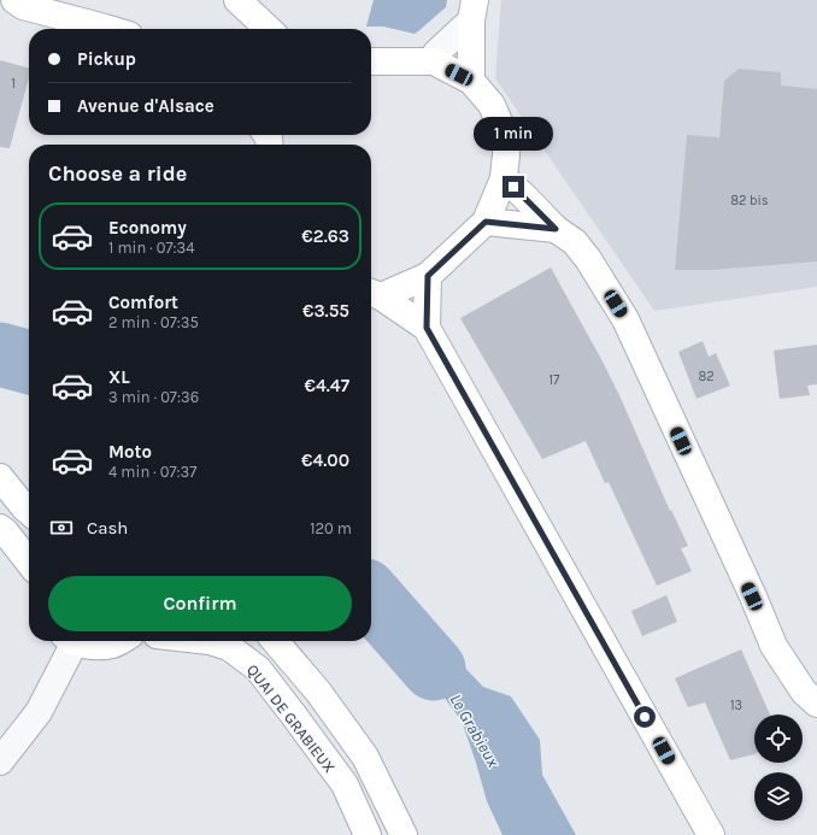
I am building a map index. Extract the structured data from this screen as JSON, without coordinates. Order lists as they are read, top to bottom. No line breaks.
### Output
{"streets":{"main road":["QUAI DE GRABIEUX"]},"water":["Le Grabieux"],"house_numbers":["1","82 bis","82","17","13"],"page":{"banner":["Pickup","Avenue d'Alsace"],"bubble":"1 min","heading":"Choose a ride","list":[{"name":"Economy","note":"1 min · 07:34","value":"€2.63"},{"name":"Comfort","note":"2 min · 07:35","value":"€3.55"},{"name":"XL","note":"3 min · 07:36","value":"€4.47"},{"name":"Moto","note":"4 min · 07:37","value":"€4.00"}],"pay":["Cash","120 m"],"buttons":"Confirm"}}
